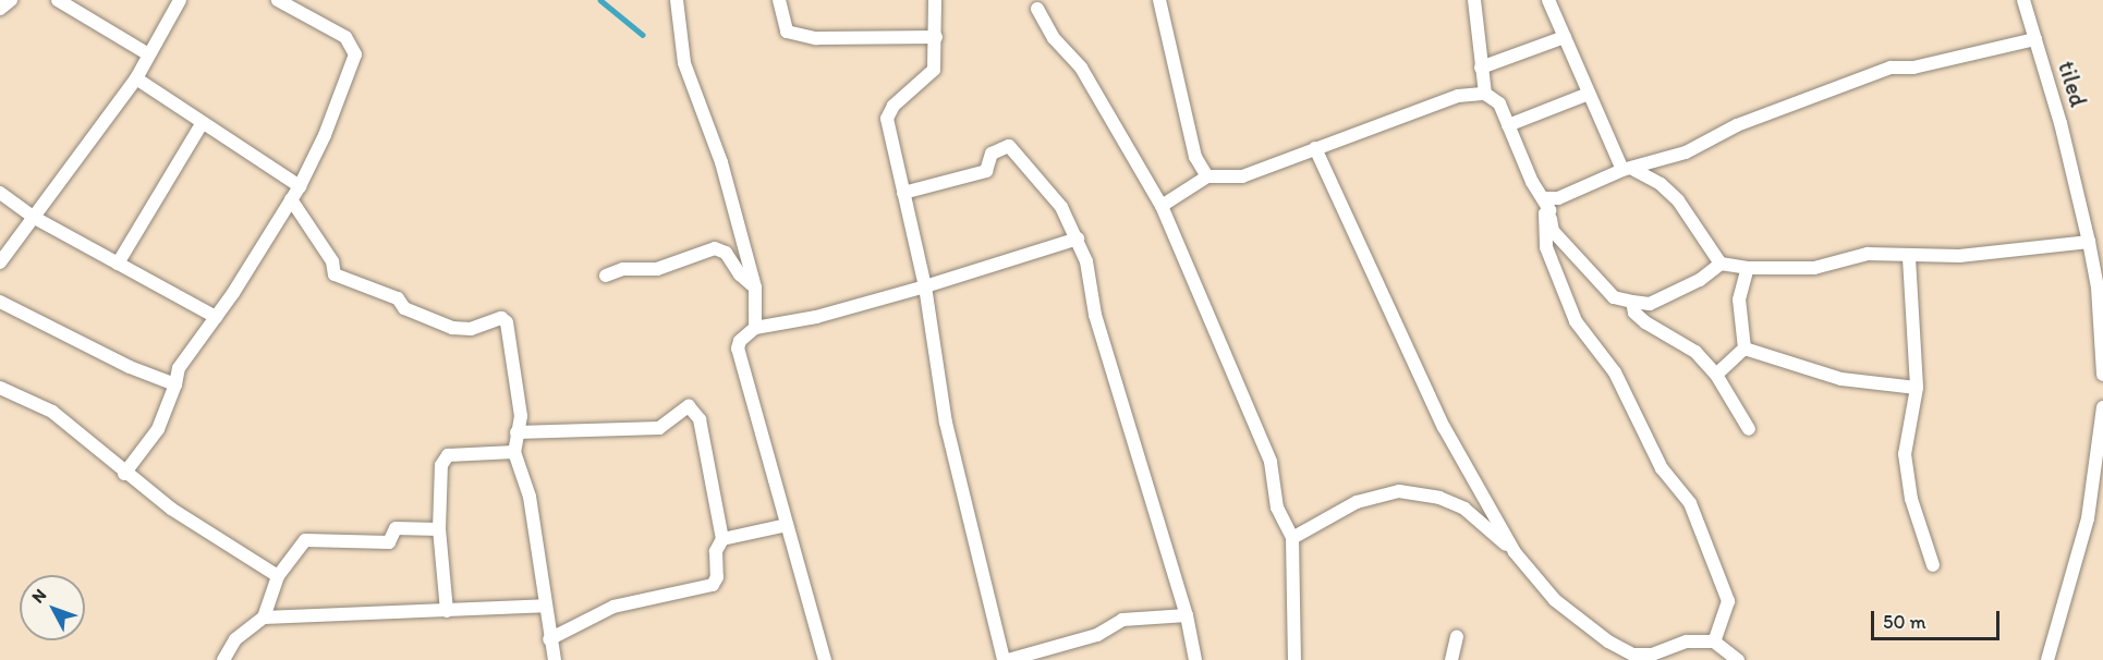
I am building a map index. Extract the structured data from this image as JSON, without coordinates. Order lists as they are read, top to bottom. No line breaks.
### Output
{"streets":{"street":["tiled"]},"scale_bar":"50 m","north":"top left"}
